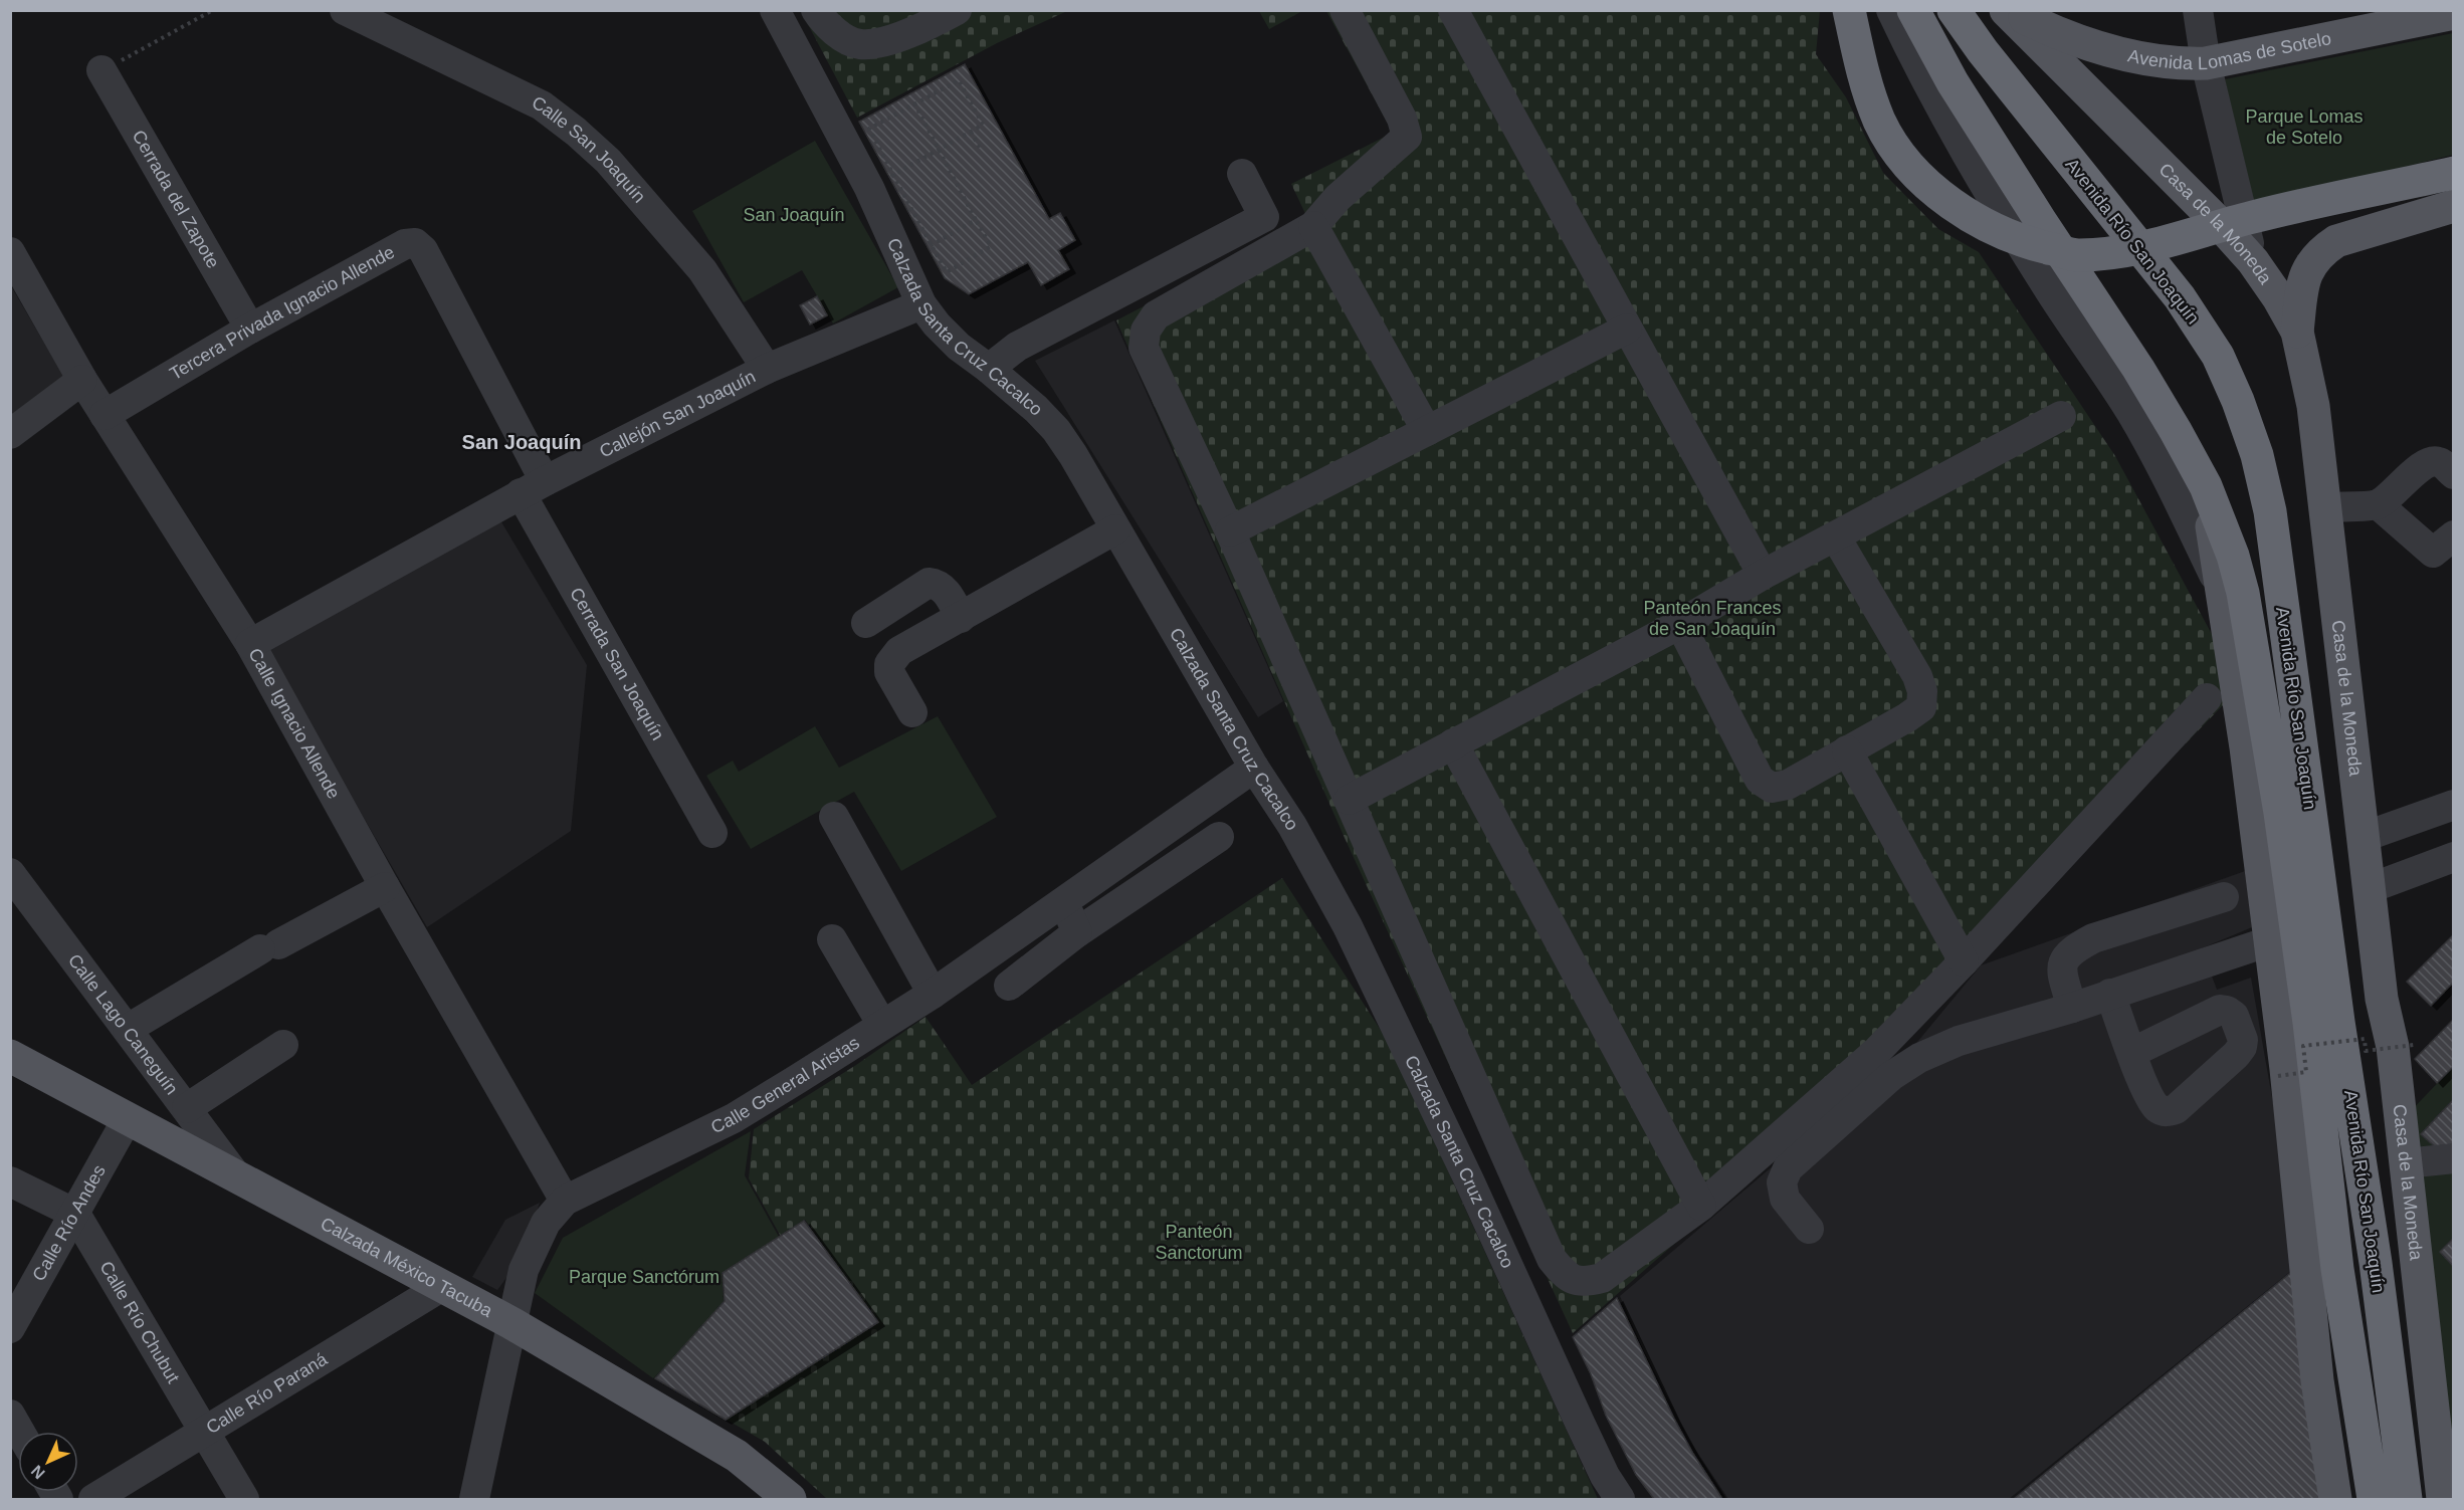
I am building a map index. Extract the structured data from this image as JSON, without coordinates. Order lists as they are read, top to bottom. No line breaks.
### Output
{"streets":{"highway":["Avenida Río San Joaquín"],"main road":["Avenida Lomas de Sotelo","Casa de la Moneda","Calzada México Tacuba"],"street":["Calle San Joaquín","Cerrada del Zapote","Tercera Privada Ignacio Allende","Calzada Santa Cruz Cacalco","Callejón San Joaquín","Cerrada San Joaquín","Calle Ignacio Allende","Calle Lago Caneguín","Calle General Aristas","Calle Río Andes","Calle Río Chubut","Calle Río Paraná"]},"crossings":[["Avenida Lomas de Sotelo","Casa de la Moneda"],["Calle San Joaquín","Callejón San Joaquín"],["Cerrada del Zapote","Tercera Privada Ignacio Allende"],["Tercera Privada Ignacio Allende","Callejón San Joaquín"],["Tercera Privada Ignacio Allende","Cerrada San Joaquín"],["Tercera Privada Ignacio Allende","Calle Ignacio Allende"],["Calzada Santa Cruz Cacalco","Callejón San Joaquín"],["Calzada Santa Cruz Cacalco","Calle General Aristas"],["Callejón San Joaquín","Cerrada San Joaquín"],["Callejón San Joaquín","Calle Ignacio Allende"],["Calle Ignacio Allende","Calle General Aristas"],["Calle Lago Caneguín","Calzada México Tacuba"],["Calle General Aristas","Calzada México Tacuba"],["Calle Río Andes","Calzada México Tacuba"],["Calle Río Andes","Calle Río Chubut"],["Calzada México Tacuba","Calle Río Paraná"],["Calle Río Chubut","Calle Río Paraná"]],"districts":["San Joaquín"],"parks":["Parque Lomas de Sotelo","San Joaquín","Panteón Frances de San Joaquín","Panteón Sanctorum","Parque Sanctórum"],"north":"bottom left"}
